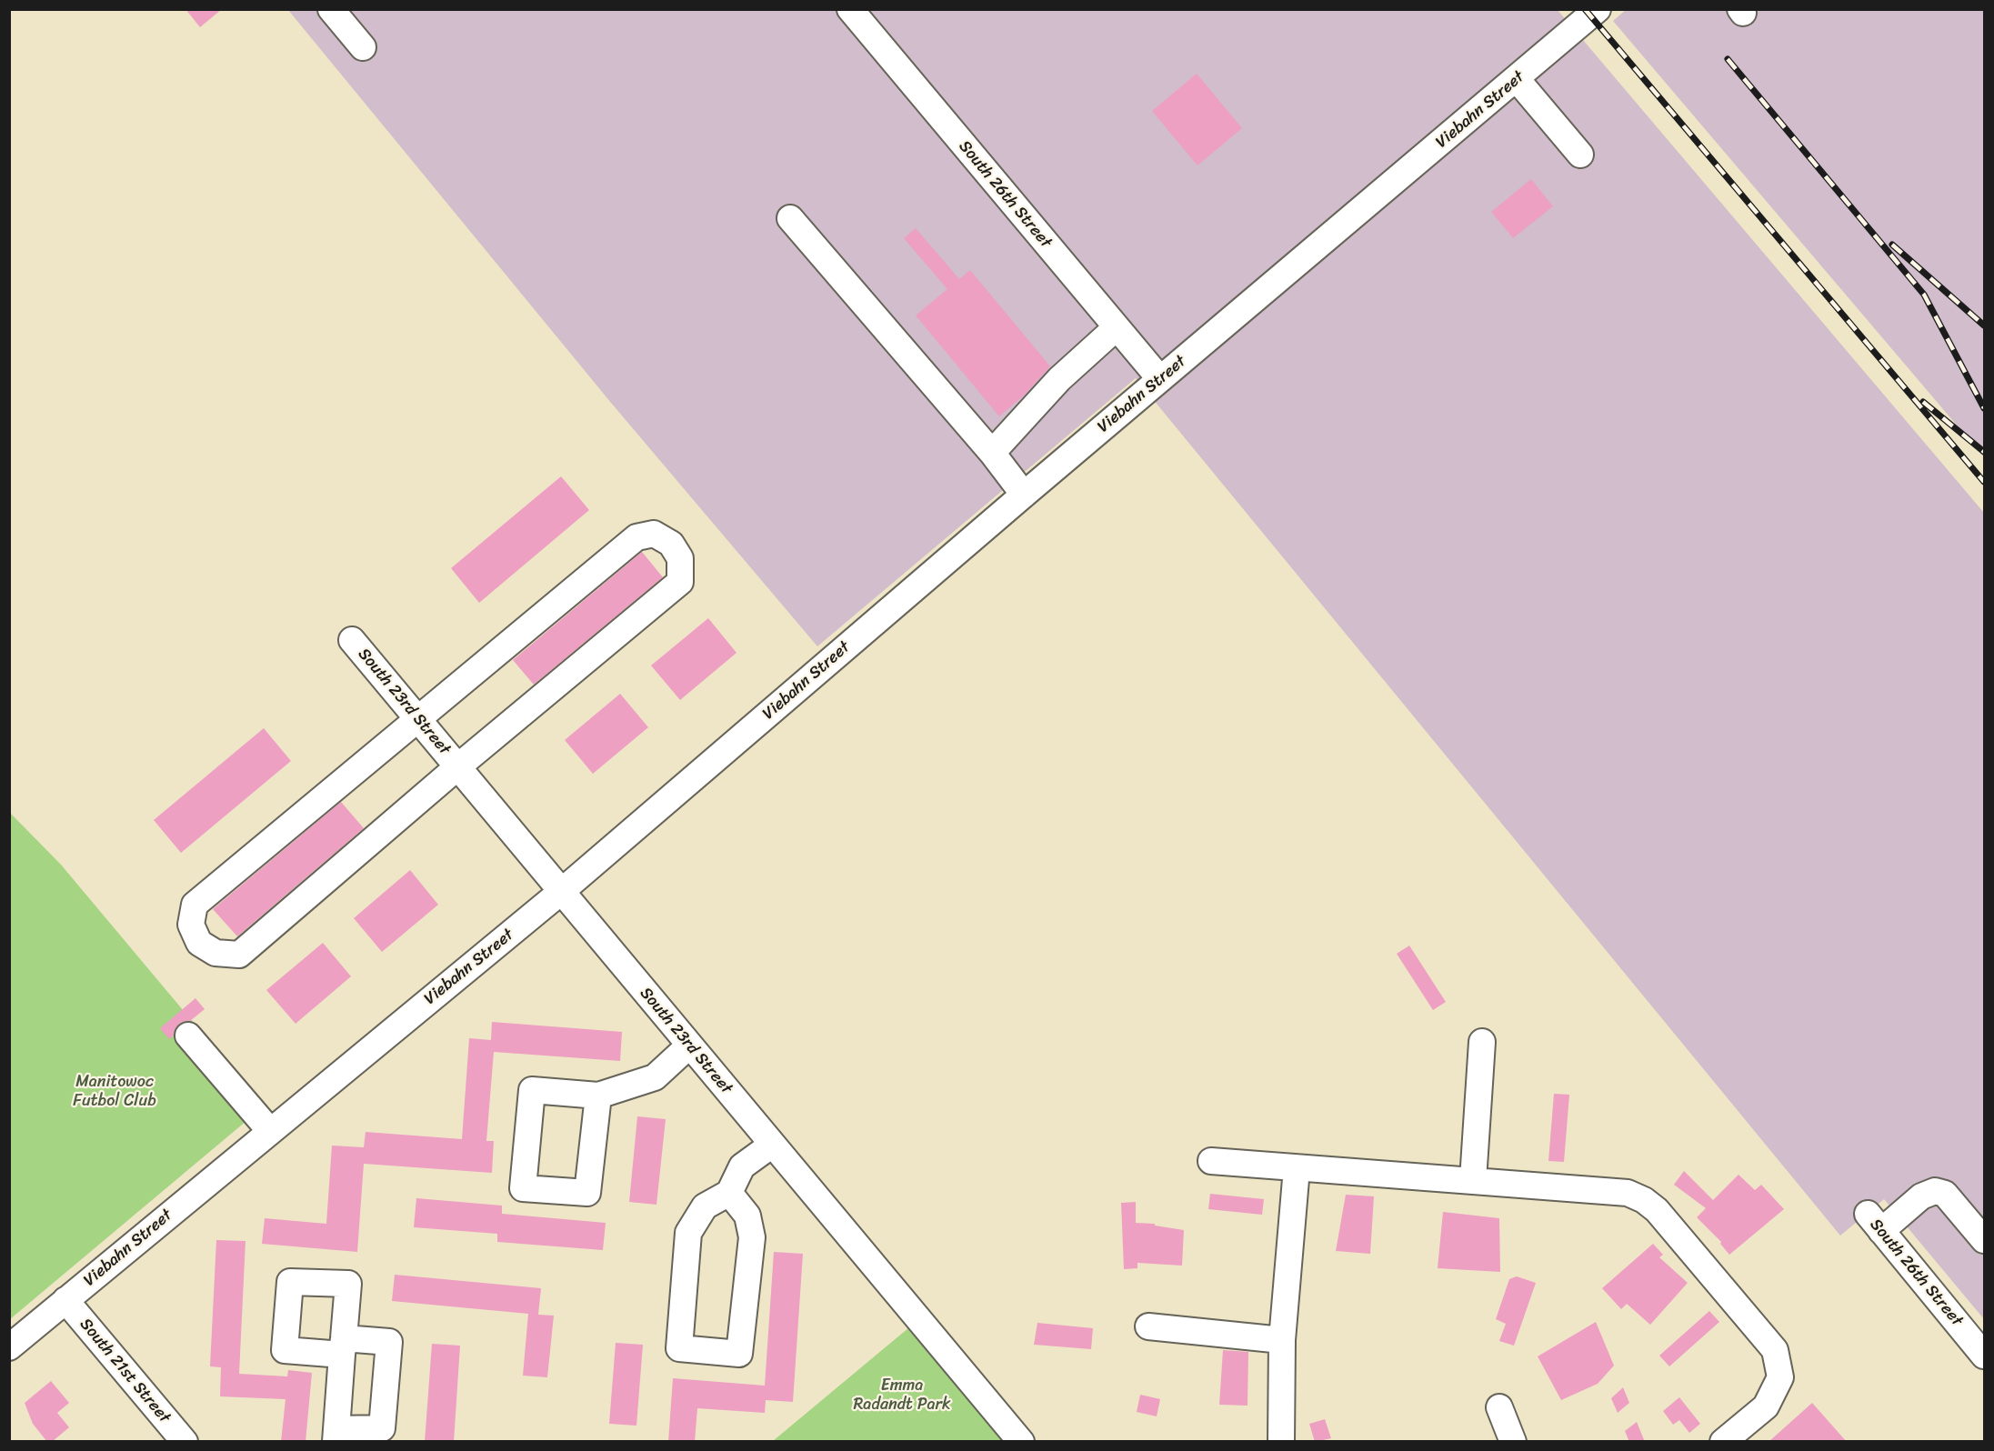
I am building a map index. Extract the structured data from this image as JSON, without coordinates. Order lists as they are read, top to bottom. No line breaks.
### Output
{"streets":{"street":["Viebahn Street","South 26th Street","South 23rd Street","South 21st Street"]},"crossings":[["Viebahn Street","South 26th Street"],["Viebahn Street","South 23rd Street"],["Viebahn Street","South 21st Street"]],"parks":["Manitowoc Futbol Club","Emma Radandt Park"]}
